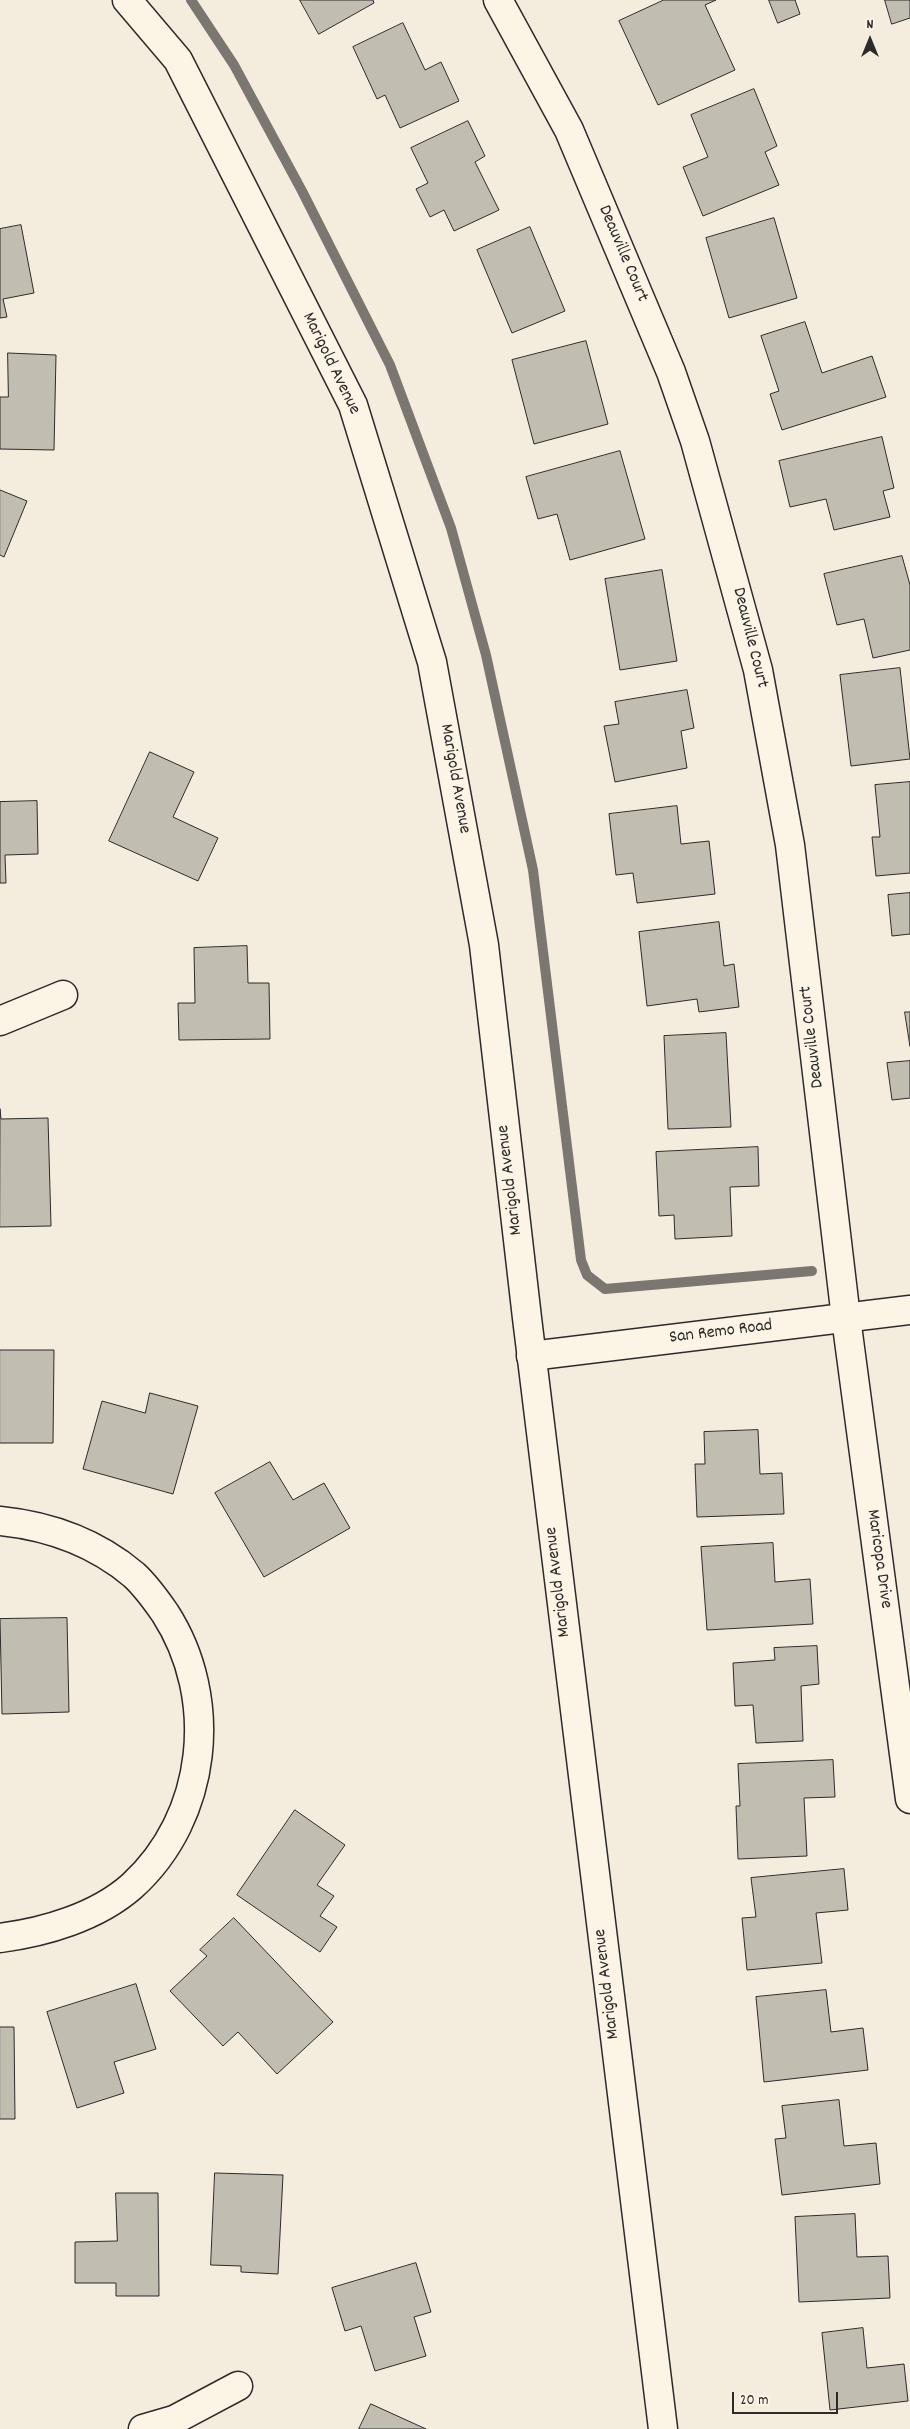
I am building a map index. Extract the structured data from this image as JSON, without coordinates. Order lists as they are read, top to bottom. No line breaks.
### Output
{"streets":{"street":["Deauville Court","Marigold Avenue","San Remo Road","Maricopa Drive"]},"crossings":[["Deauville Court","San Remo Road"],["Deauville Court","Maricopa Drive"],["Marigold Avenue","San Remo Road"],["San Remo Road","Maricopa Drive"]],"scale_bar":"20 m","north":"top"}
